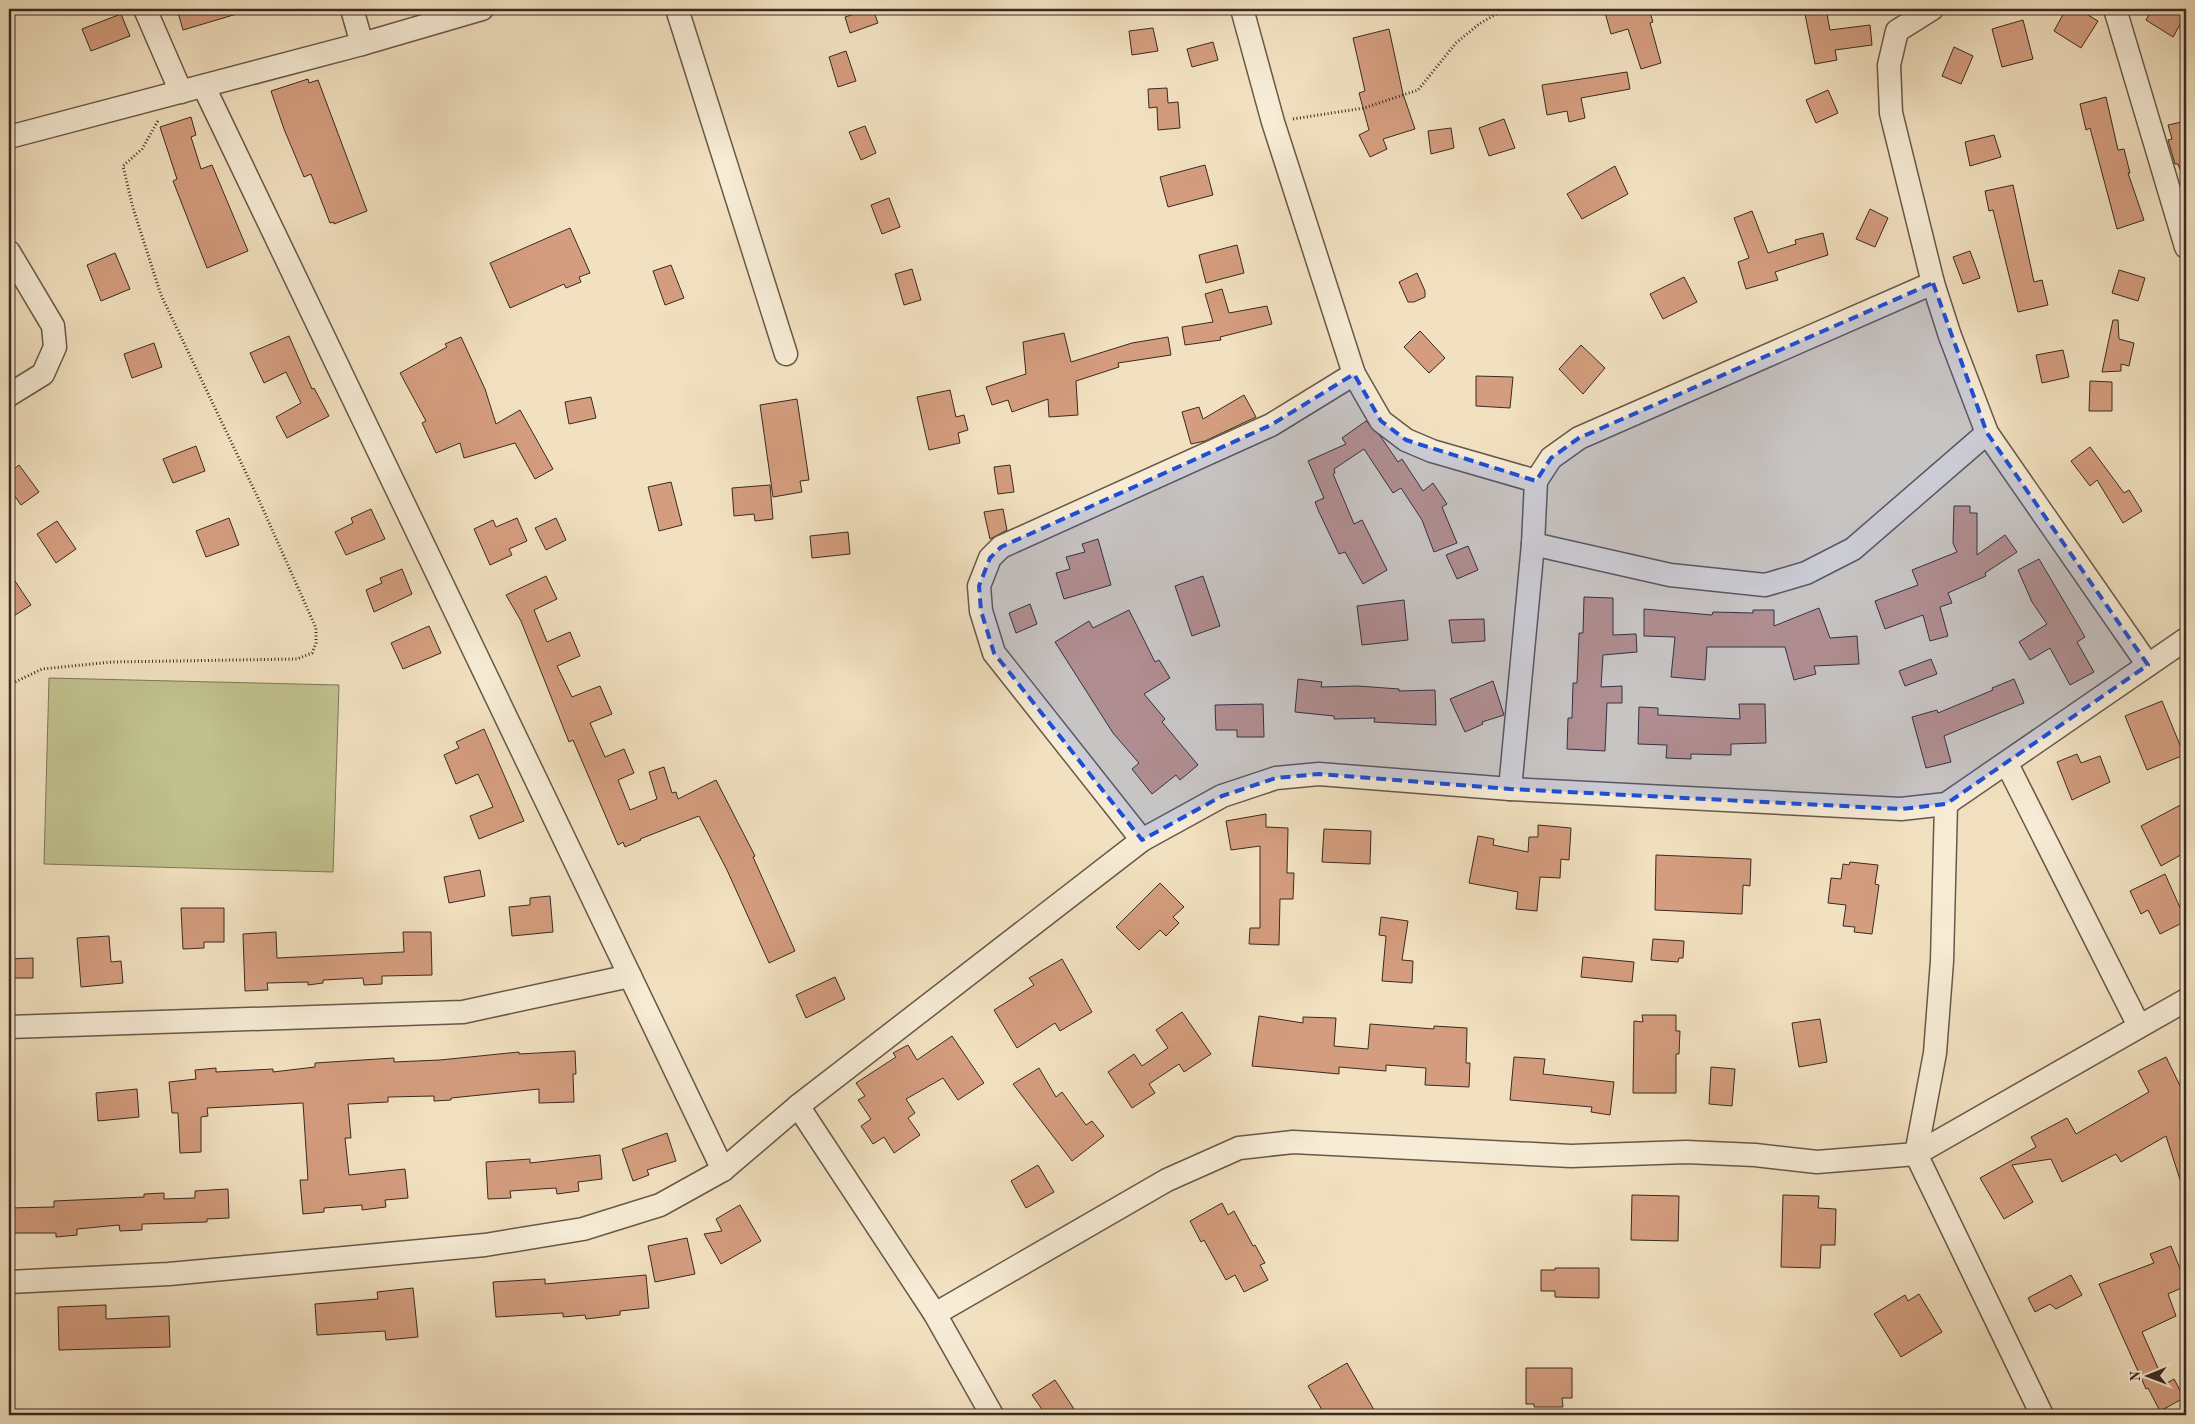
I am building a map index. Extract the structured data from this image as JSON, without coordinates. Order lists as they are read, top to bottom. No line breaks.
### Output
{"north":"left"}
